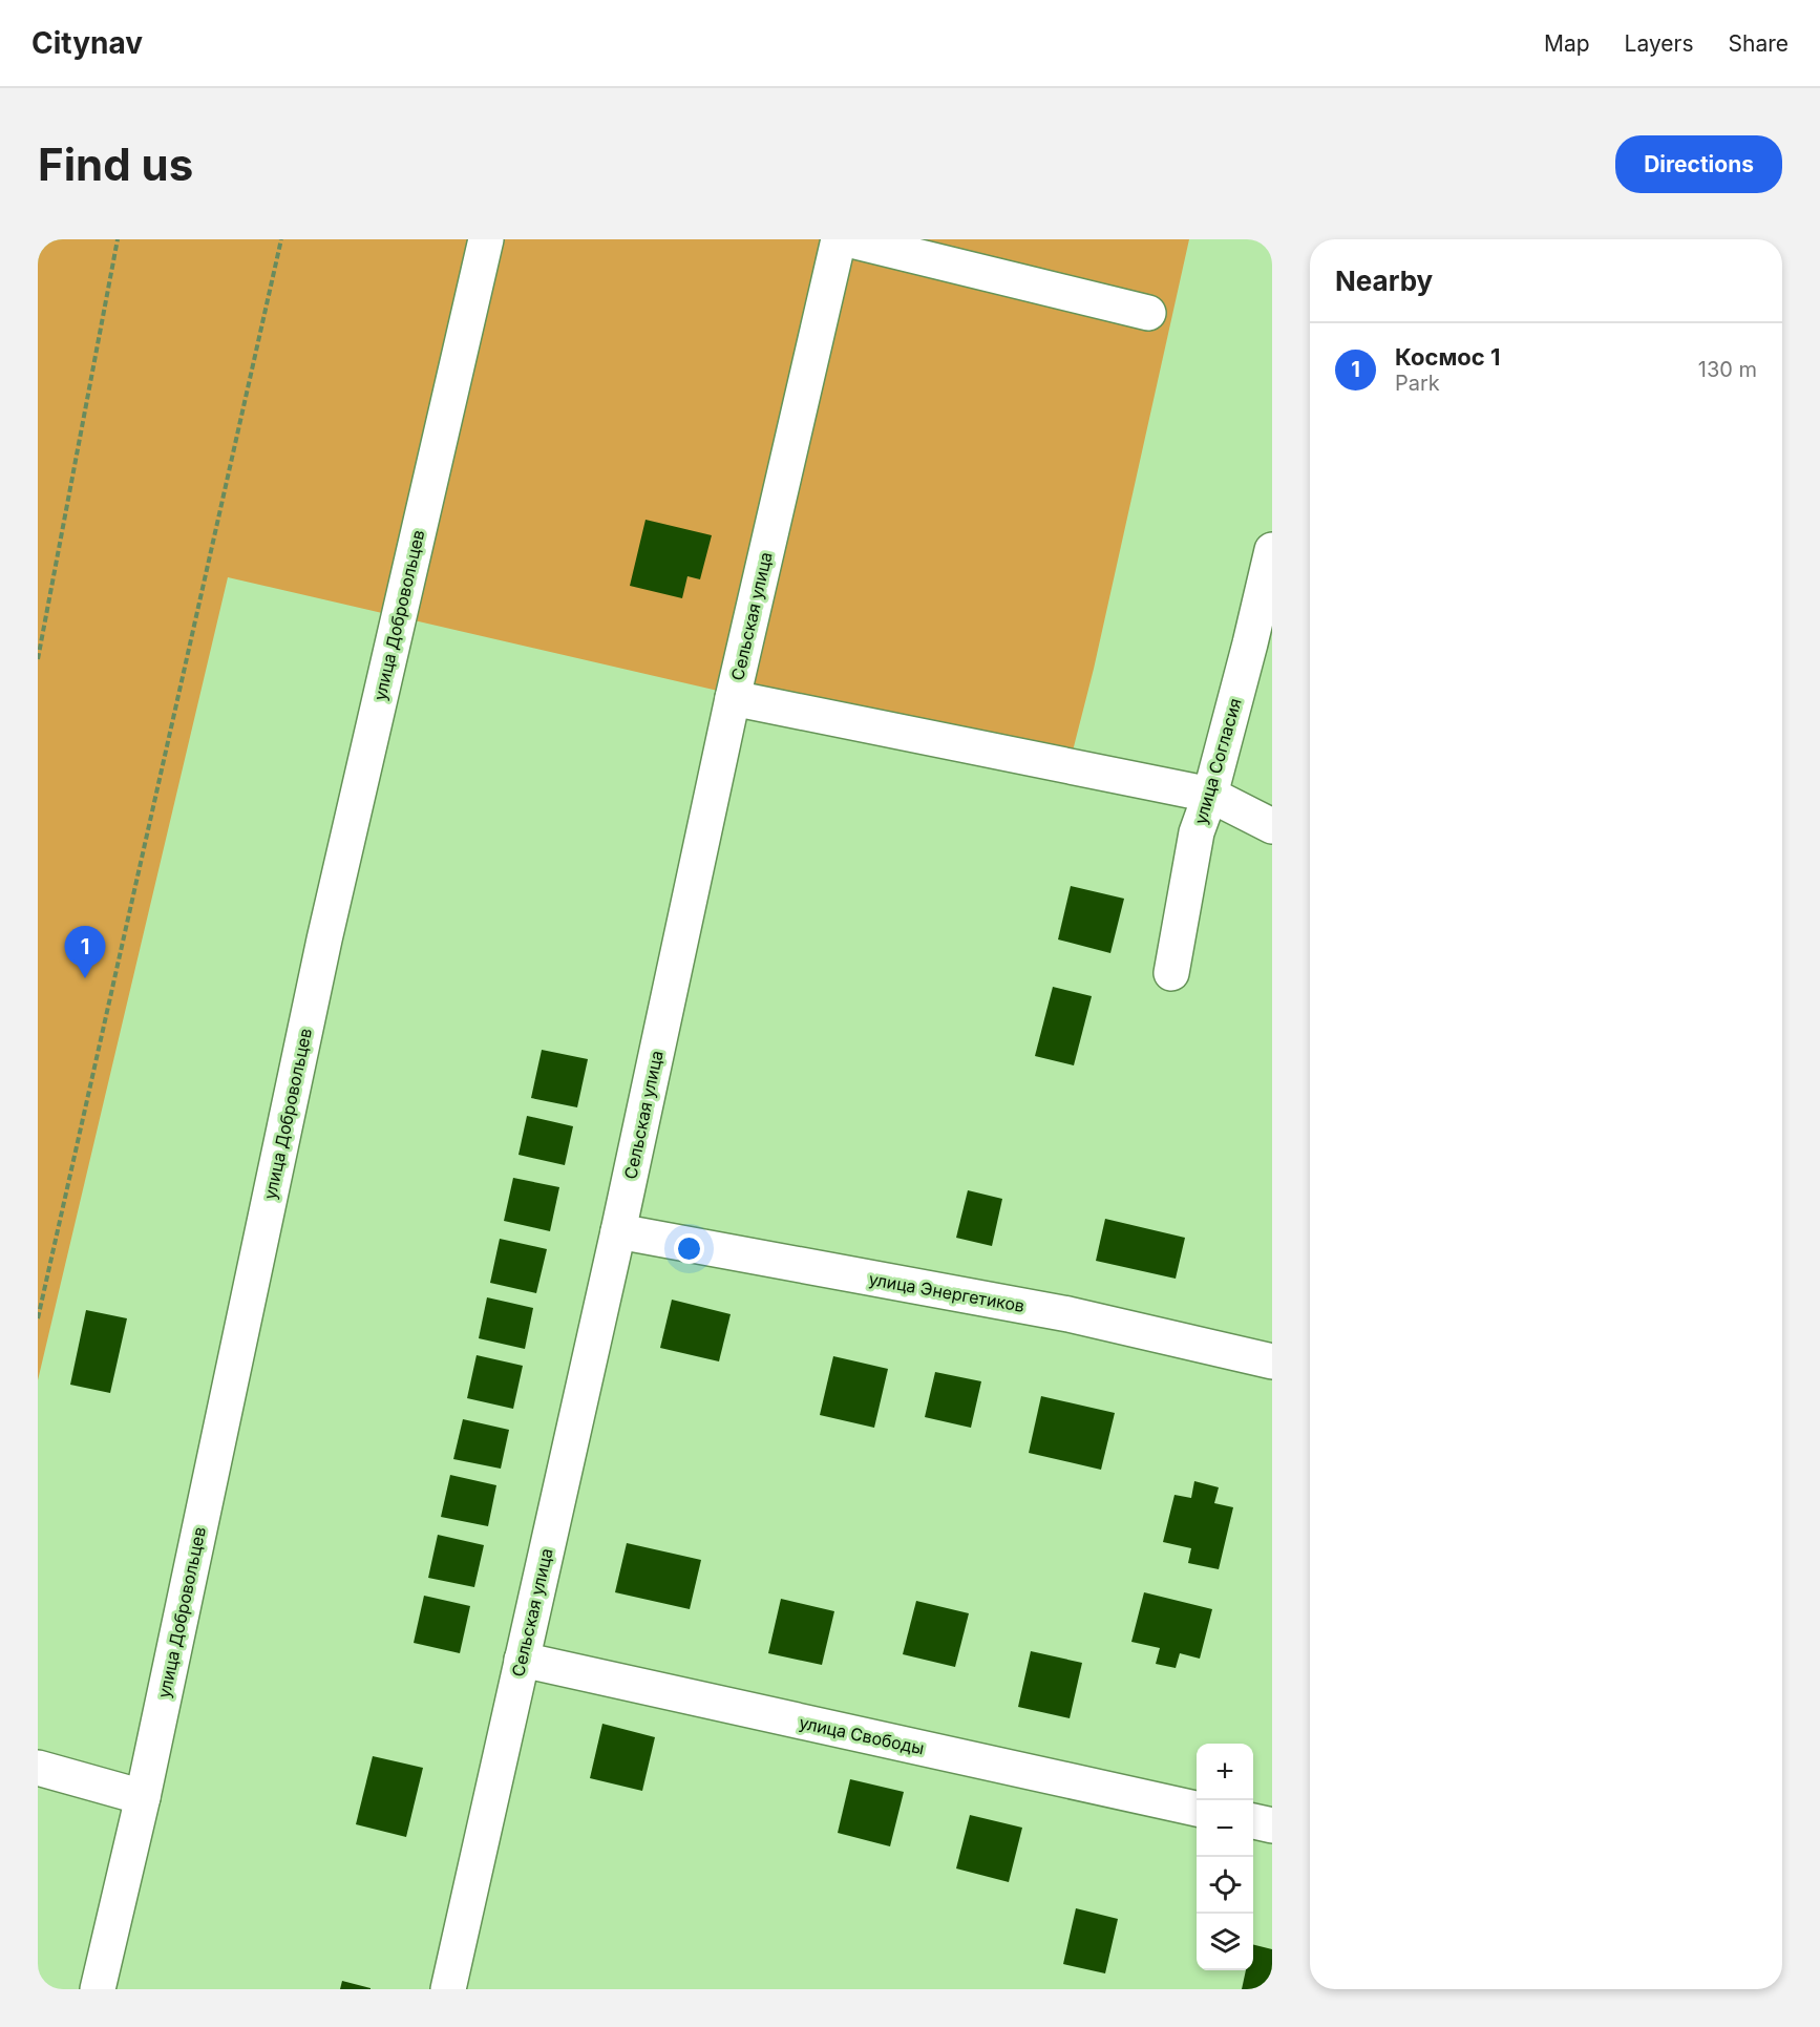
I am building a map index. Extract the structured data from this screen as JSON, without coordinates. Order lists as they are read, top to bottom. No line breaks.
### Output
{"streets":{"street":["улица Добровольцев","Сельская улица","улица Согласия","улица Энергетиков","улица Свободы"]},"crossings":[["Сельская улица","улица Энергетиков"],["Сельская улица","улица Свободы"]],"page":{"header":"Citynav","nav":["Map","Layers","Share"],"buttons":"Directions","title":"Find us","heading":"Nearby","list":[{"mark":"1","name":"Космос 1","note":"Park","value":"130 m"}],"pins":"1","map_buttons":["+","−"]}}
